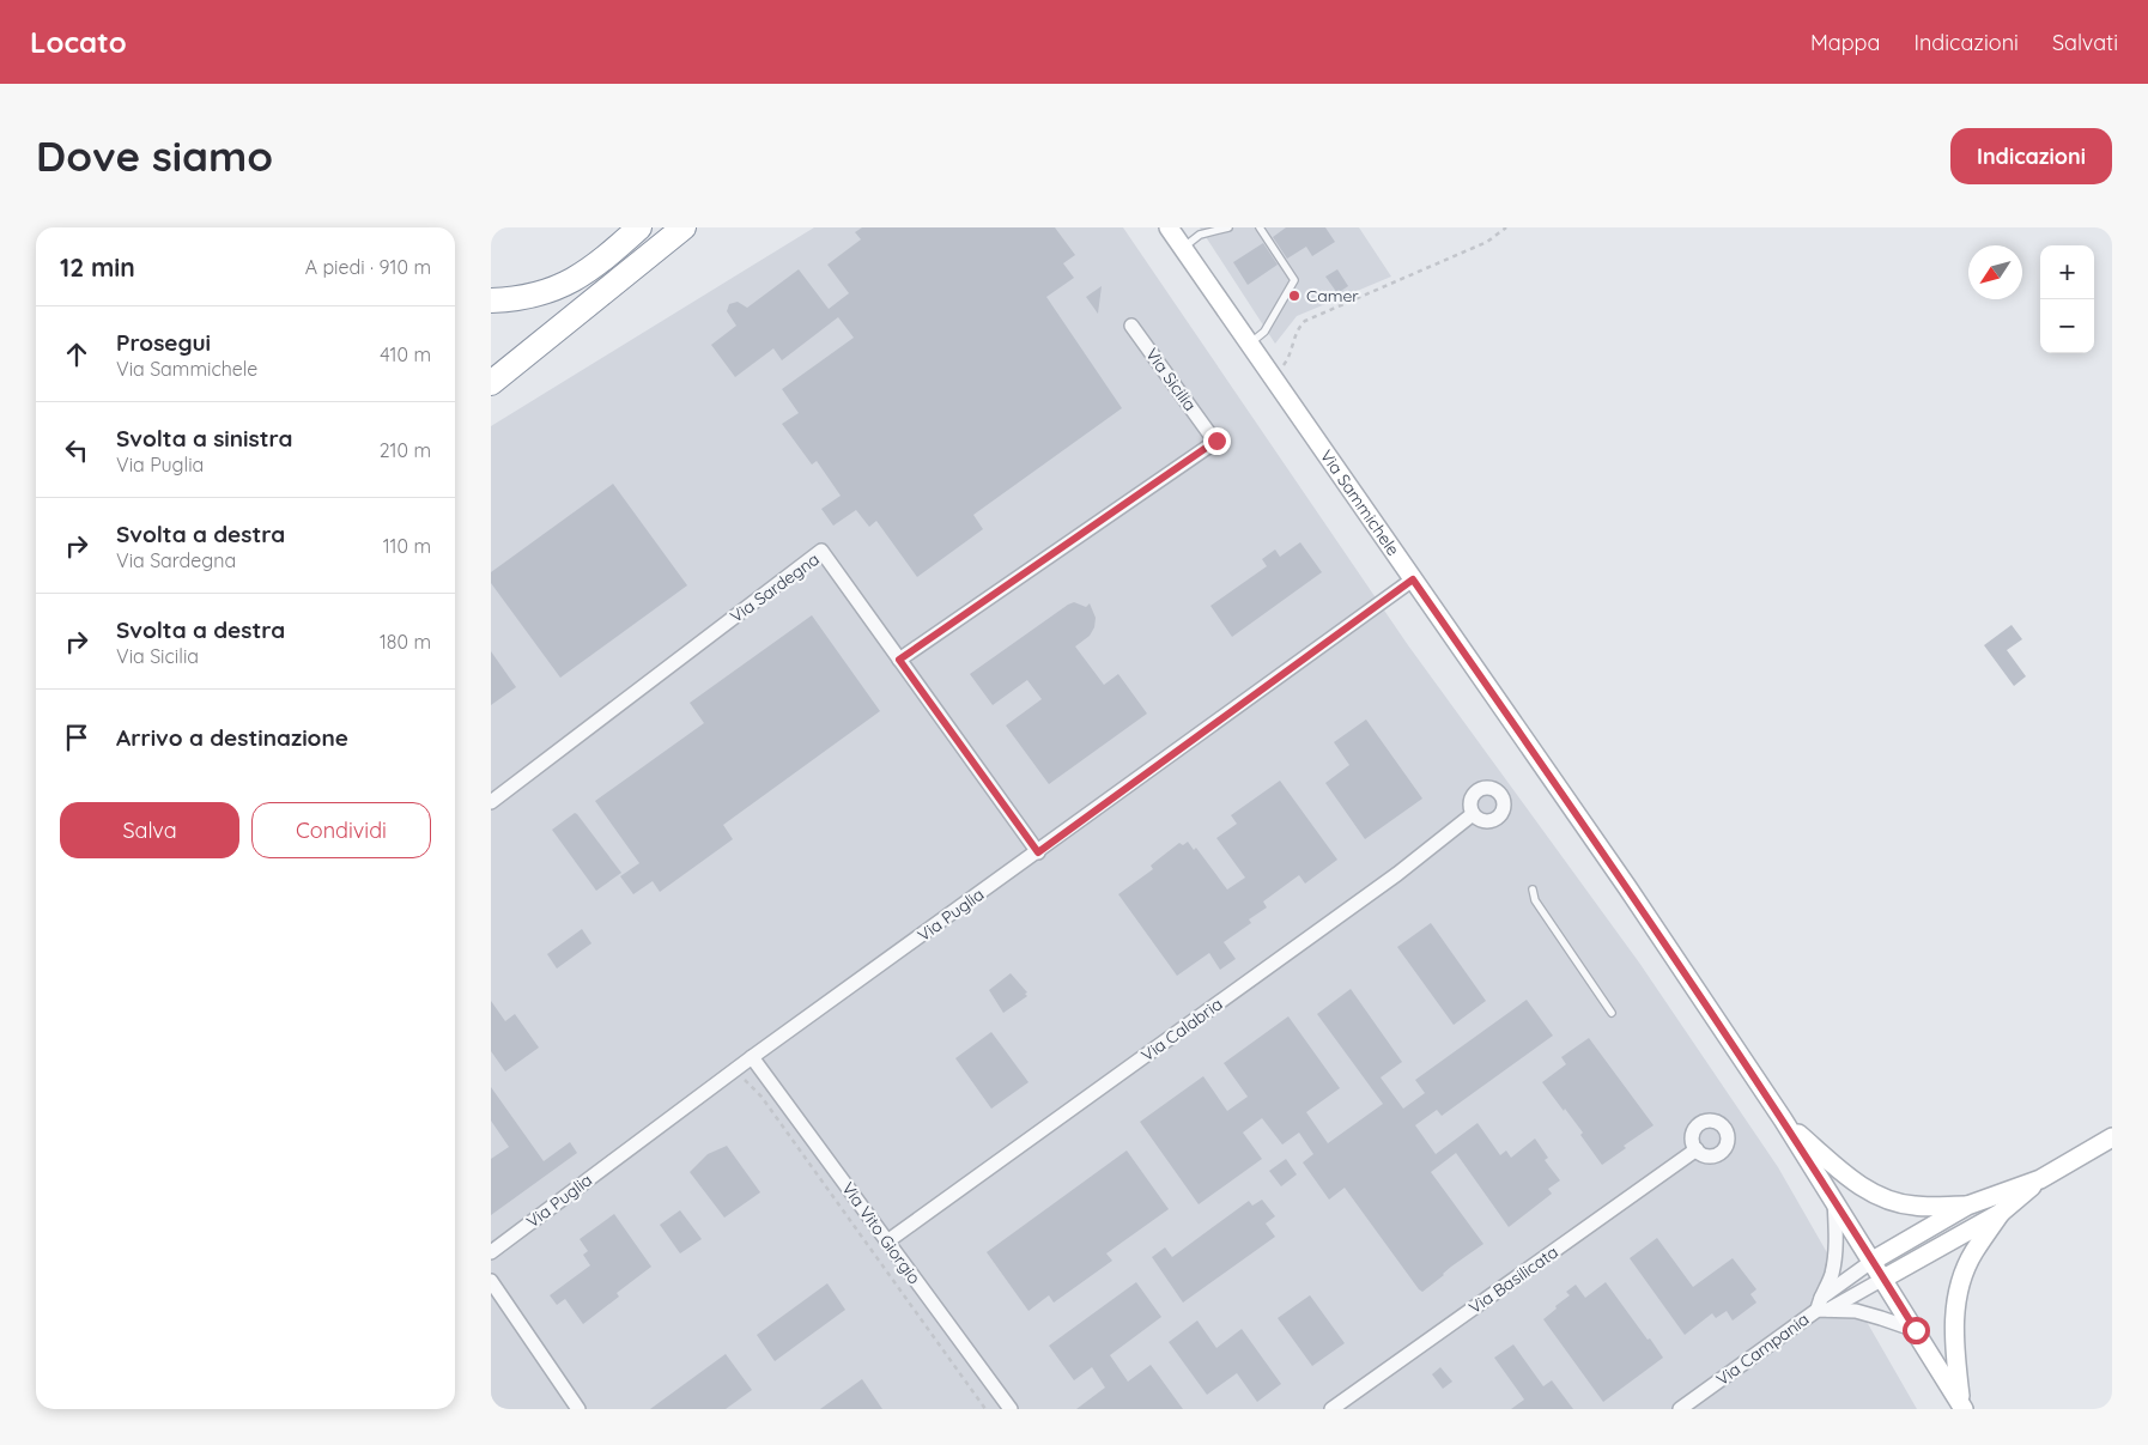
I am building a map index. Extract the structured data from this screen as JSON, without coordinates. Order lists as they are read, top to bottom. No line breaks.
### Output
{"streets":{"main road":["Via Sammichele"],"street":["Via Sicilia","Via Sardegna","Via Puglia","Via Calabria","Via Vito Giorgio","Via Basilicata","Via Campania"]},"crossings":[["Via Sicilia","Via Sardegna"],["Via Sammichele","Via Puglia"],["Via Sammichele","Via Campania"],["Via Sardegna","Via Puglia"],["Via Puglia","Via Vito Giorgio"],["Via Calabria","Via Vito Giorgio"]],"places":["Camer"],"north":"bottom left","page":{"header":"Locato","nav":["Mappa","Indicazioni","Salvati"],"buttons":["Indicazioni",["Salva","Condividi"]],"title":"Dove siamo","heading":["12 min","A piedi · 910 m"],"map_buttons":["+","−"],"list":[["Prosegui","Via Sammichele","410 m"],["Svolta a sinistra","Via Puglia","210 m"],["Svolta a destra","Via Sardegna","110 m"],["Svolta a destra","Via Sicilia","180 m"],"Arrivo a destinazione"]}}
